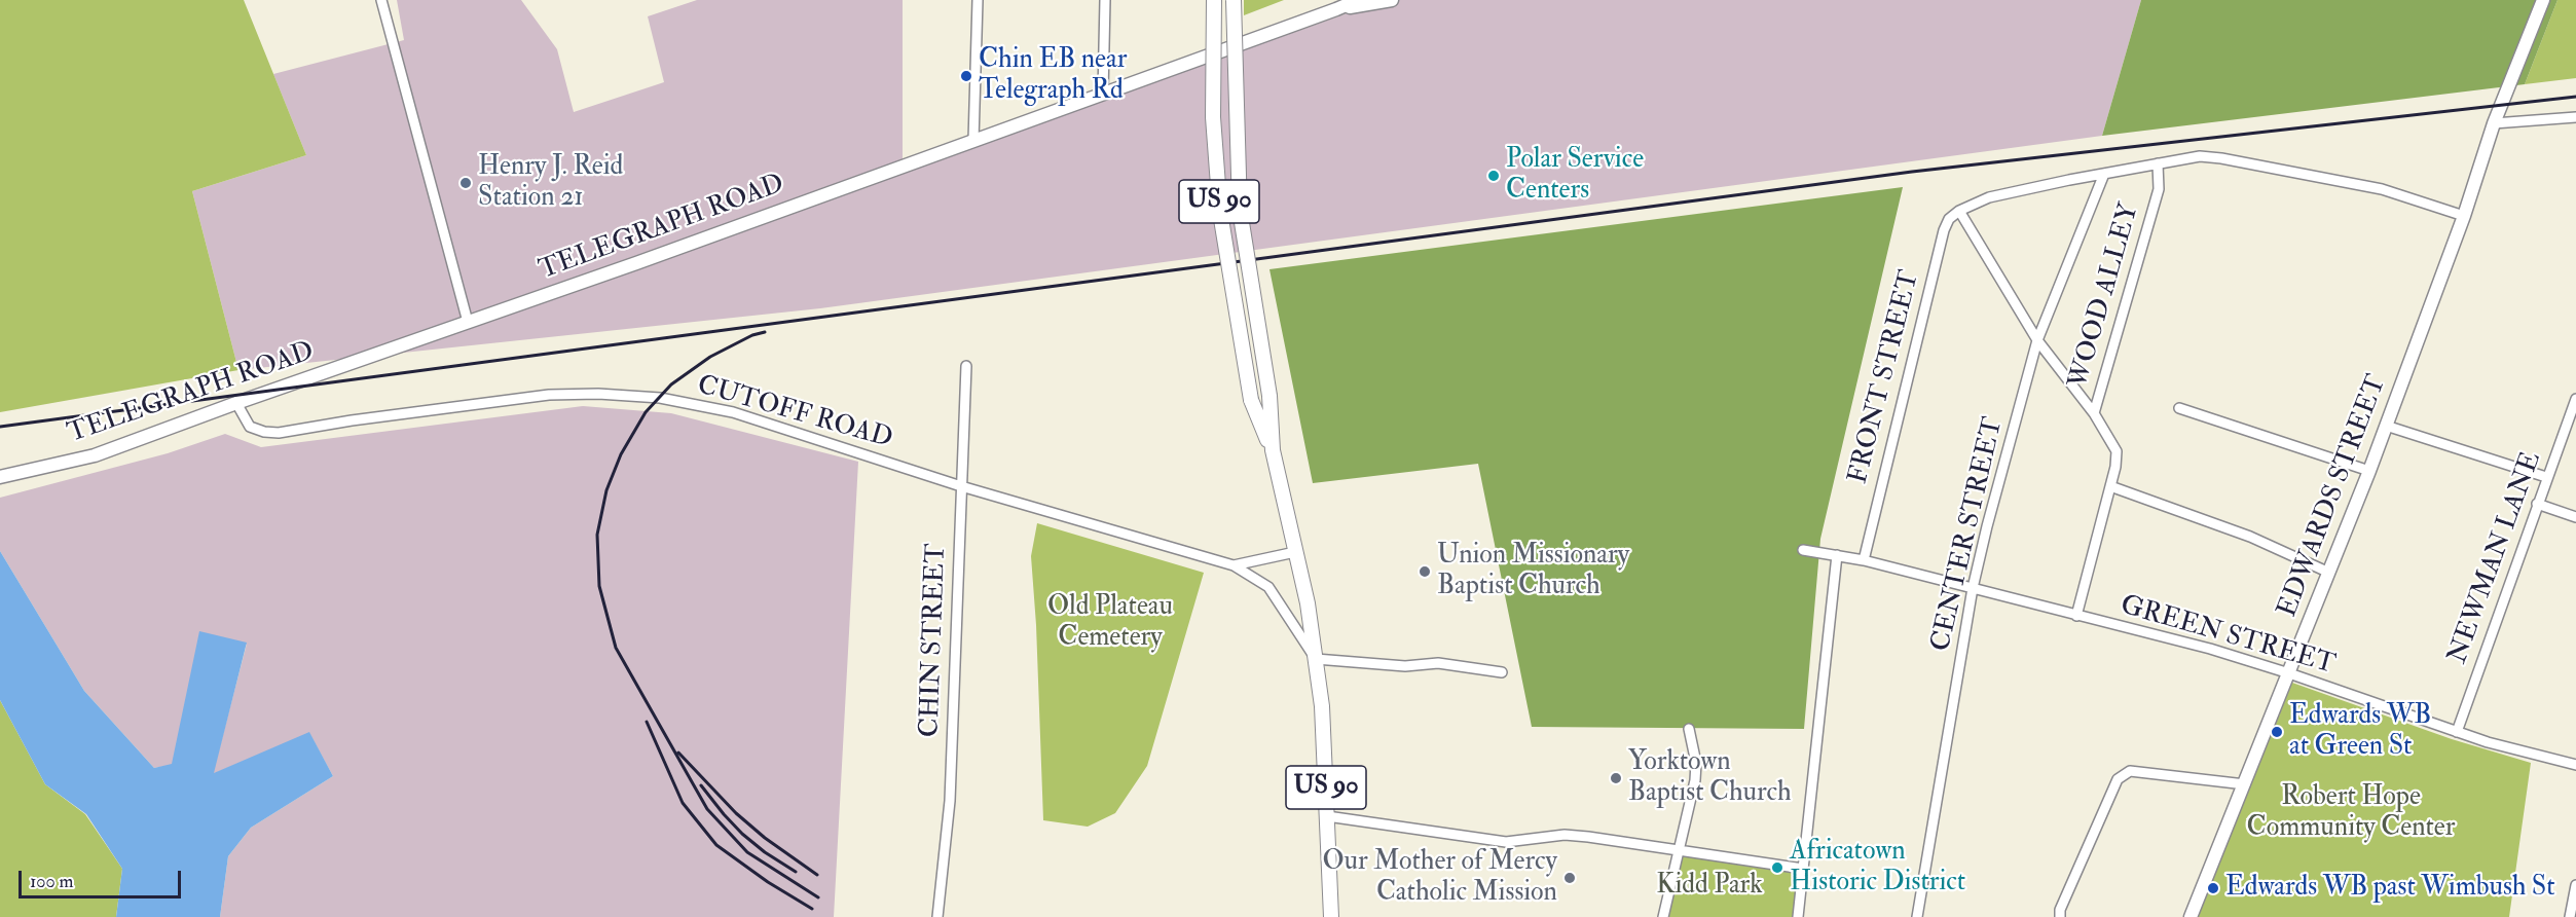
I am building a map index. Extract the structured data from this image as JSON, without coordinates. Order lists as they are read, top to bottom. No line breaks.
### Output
{"streets":{"main road":["US 90"],"street":["TELEGRAPH ROAD","WOOD ALLEY","FRONT STREET","CUTOFF ROAD","EDWARDS STREET","CENTER STREET","NEWMAN LANE","GREEN STREET","CHIN STREET"]},"crossings":[["US 90","CUTOFF ROAD"],["TELEGRAPH ROAD","CUTOFF ROAD"],["WOOD ALLEY","GREEN STREET"],["FRONT STREET","GREEN STREET"],["CUTOFF ROAD","CHIN STREET"],["EDWARDS STREET","GREEN STREET"],["CENTER STREET","GREEN STREET"],["NEWMAN LANE","GREEN STREET"]],"parks":["Old Plateau Cemetery","Robert Hope Community Center","Kidd Park"],"places":["Chin EB near Telegraph Rd","Polar Service Centers","Henry J. Reid Station 21","Union Missionary Baptist Church","Edwards WB at Green St","Yorktown Baptist Church","Africatown Historic District","Our Mother of Mercy Catholic Mission","Edwards WB past Wimbush St"],"scale_bar":"100 m"}
